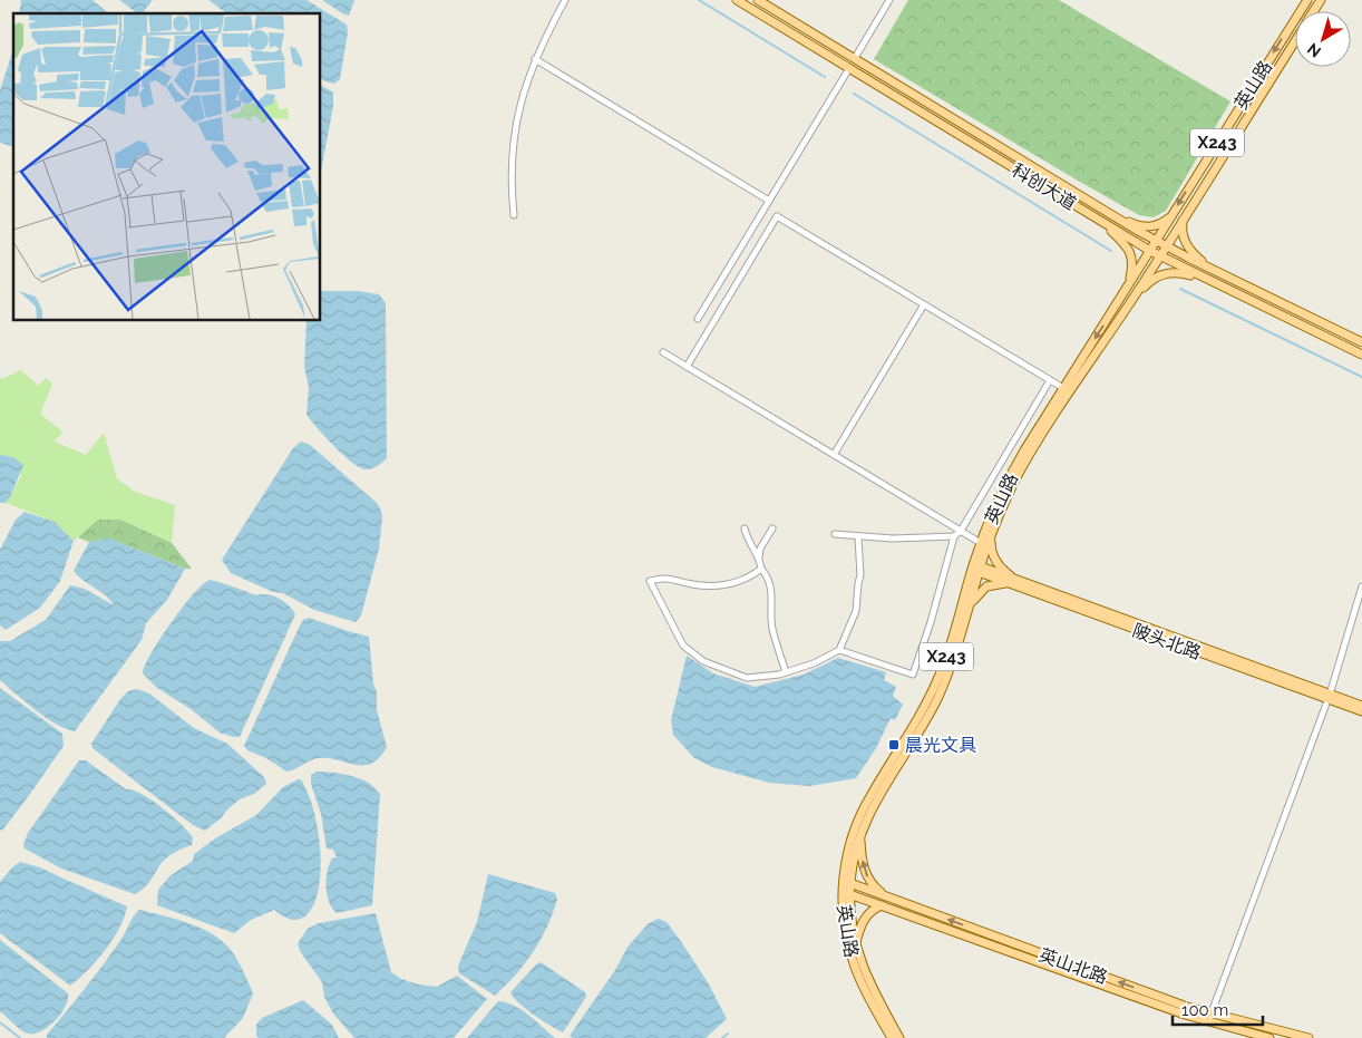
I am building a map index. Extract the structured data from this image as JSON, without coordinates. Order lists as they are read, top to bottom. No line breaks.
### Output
{"streets":{"main road":["英山路","X243","科创大道","陂头北路","英山北路"]},"crossings":[["英山路","科创大道"],["英山路","陂头北路"],["英山路","英山北路"]],"places":{"transit":["晨光文具"]},"scale_bar":"100 m","north":"bottom left"}
